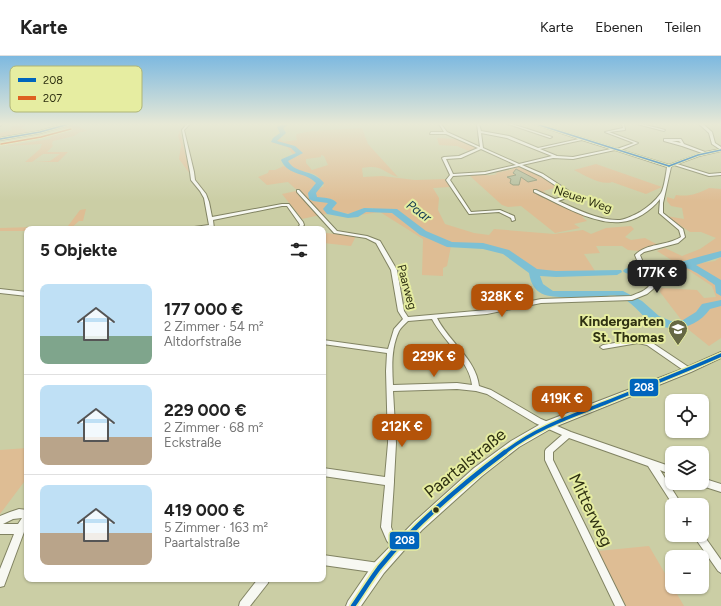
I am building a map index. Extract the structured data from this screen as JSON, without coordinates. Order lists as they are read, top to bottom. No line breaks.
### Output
{"streets":{"main road":["Paartalstraße"],"street":["Neuer Weg","Paarweg","Mitterweg"]},"water":["Paar"],"places":{"school or university":["Kindergarten St. Thomas"]},"lines":["transit line 208"],"legend":["208","207"],"page":{"header":"Karte","nav":["Karte","Ebenen","Teilen"],"heading":"5 Objekte","price":["177K €","328K €","229K €","419K €","212K €"],"list":[{"name":"177 000 €","note":"2 Zimmer · 54 m² · Altdorfstraße"},{"name":"229 000 €","note":"2 Zimmer · 68 m² · Eckstraße"},{"name":"419 000 €","note":"5 Zimmer · 163 m² · Paartalstraße"}],"map_buttons":["+","−"]}}
